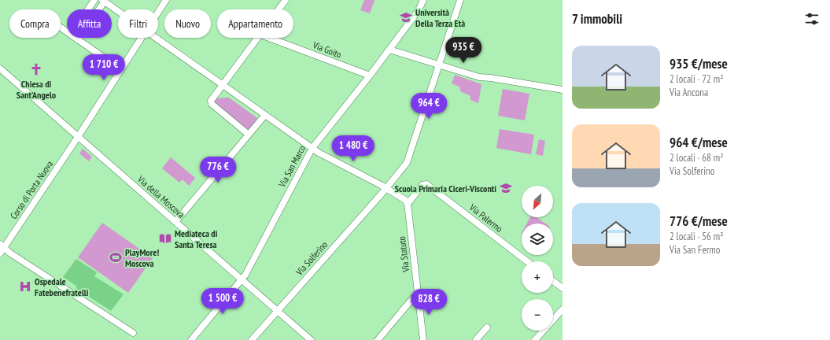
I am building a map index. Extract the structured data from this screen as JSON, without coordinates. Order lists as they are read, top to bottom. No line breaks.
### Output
{"streets":{"street":["Via Goito","Via San Marco","Corso di Porta Nuova","Via della Moscova","Via Palermo","Via Statuto","Via Solferino"]},"crossings":[["Via Goito","Via San Marco"],["Via San Marco","Via della Moscova"],["Corso di Porta Nuova","Via della Moscova"],["Via della Moscova","Via Solferino"],["Via Palermo","Via Statuto"]],"places":{"school or university":["Università Della Terza Età","Scuola Primaria Ciceri-Visconti"],"church":["Chiesa di Sant'Angelo"],"library":["Mediateca di Santa Teresa"],"sports":["PlayMore! Moscova"],"hospital":["Ospedale Fatebenefratelli"]},"north":"bottom left","page":{"heading":"7 immobili","chip":["Compra","Affitta","Filtri","Nuovo","Appartamento"],"price":["935 €","1 710 €","964 €","1 480 €","776 €","1 500 €","828 €"],"list":[{"name":"935 €/mese","note":"2 locali · 72 m² · Via Ancona"},{"name":"964 €/mese","note":"2 locali · 68 m² · Via Solferino"},{"name":"776 €/mese","note":"2 locali · 56 m² · Via San Fermo"}],"map_buttons":["+","−"]}}
